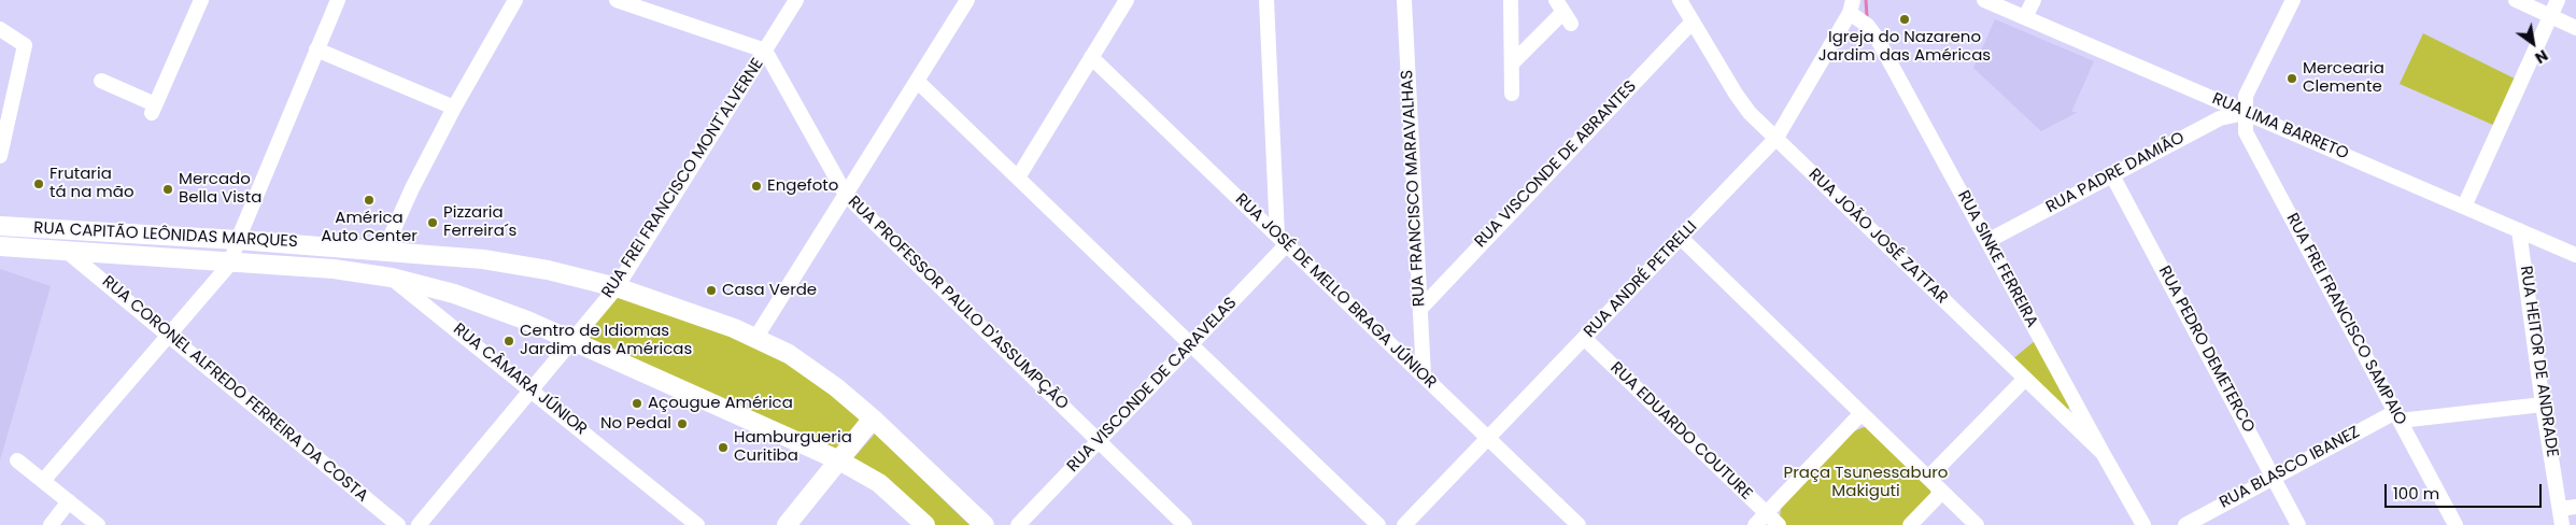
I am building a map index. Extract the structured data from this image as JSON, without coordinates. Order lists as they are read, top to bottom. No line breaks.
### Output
{"streets":{"main road":["RUA CAPITÃO LEÔNIDAS MARQUES"],"street":["RUA LIMA BARRETO","RUA VISCONDE DE ABRANTES","RUA PADRE DAMIÃO","RUA FREI FRANCISCO MONT'ALVERNE","RUA FRANCISCO MARAVALHAS","RUA JOÃO JOSÉ ZATTAR","RUA SINKE FERREIRA","RUA ANDRÉ PETRELLI","RUA JOSÉ DE MELLO BRAGA JÚNIOR","RUA PROFESSOR PAULO D'ASSUMPÇÃO","RUA FREI FRANCISCO SAMPAIO","RUA PEDRO DEMETERCO","RUA HEITOR DE ANDRADE","RUA CÂMARA JÚNIOR","RUA VISCONDE DE CARAVELAS","RUA CORONEL ALFREDO FERREIRA DA COSTA","RUA EDUARDO COUTURE","RUA BLASCO IBANEZ"]},"crossings":[["RUA LIMA BARRETO","RUA PADRE DAMIÃO"],["RUA LIMA BARRETO","RUA FREI FRANCISCO SAMPAIO"],["RUA LIMA BARRETO","RUA HEITOR DE ANDRADE"],["RUA VISCONDE DE ABRANTES","RUA FRANCISCO MARAVALHAS"],["RUA VISCONDE DE ABRANTES","RUA JOÃO JOSÉ ZATTAR"],["RUA PADRE DAMIÃO","RUA SINKE FERREIRA"],["RUA PADRE DAMIÃO","RUA FREI FRANCISCO SAMPAIO"],["RUA PADRE DAMIÃO","RUA PEDRO DEMETERCO"],["RUA FREI FRANCISCO MONT'ALVERNE","RUA CAPITÃO LEÔNIDAS MARQUES"],["RUA FREI FRANCISCO MONT'ALVERNE","RUA PROFESSOR PAULO D'ASSUMPÇÃO"],["RUA FREI FRANCISCO MONT'ALVERNE","RUA CÂMARA JÚNIOR"],["RUA FRANCISCO MARAVALHAS","RUA JOSÉ DE MELLO BRAGA JÚNIOR"],["RUA CAPITÃO LEÔNIDAS MARQUES","RUA CÂMARA JÚNIOR"],["RUA CAPITÃO LEÔNIDAS MARQUES","RUA CORONEL ALFREDO FERREIRA DA COSTA"],["RUA JOÃO JOSÉ ZATTAR","RUA SINKE FERREIRA"],["RUA JOÃO JOSÉ ZATTAR","RUA ANDRÉ PETRELLI"],["RUA SINKE FERREIRA","RUA ANDRÉ PETRELLI"],["RUA ANDRÉ PETRELLI","RUA JOSÉ DE MELLO BRAGA JÚNIOR"],["RUA ANDRÉ PETRELLI","RUA EDUARDO COUTURE"],["RUA JOSÉ DE MELLO BRAGA JÚNIOR","RUA VISCONDE DE CARAVELAS"],["RUA PROFESSOR PAULO D'ASSUMPÇÃO","RUA VISCONDE DE CARAVELAS"],["RUA FREI FRANCISCO SAMPAIO","RUA BLASCO IBANEZ"],["RUA PEDRO DEMETERCO","RUA BLASCO IBANEZ"],["RUA HEITOR DE ANDRADE","RUA BLASCO IBANEZ"]],"parks":["Praça Tsunessaburo Makiguti"],"places":["Igreja do Nazareno Jardim das Américas","Mercearia Clemente","Frutaria tá na mão","Engefoto","Mercado Bella Vista","América Auto Center","Pizzaria Ferreira´s","Casa Verde","Centro de Idiomas Jardim das Américas","Açougue América","No Pedal","Hamburgueria Curitiba"],"scale_bar":"100 m","north":"bottom right"}
